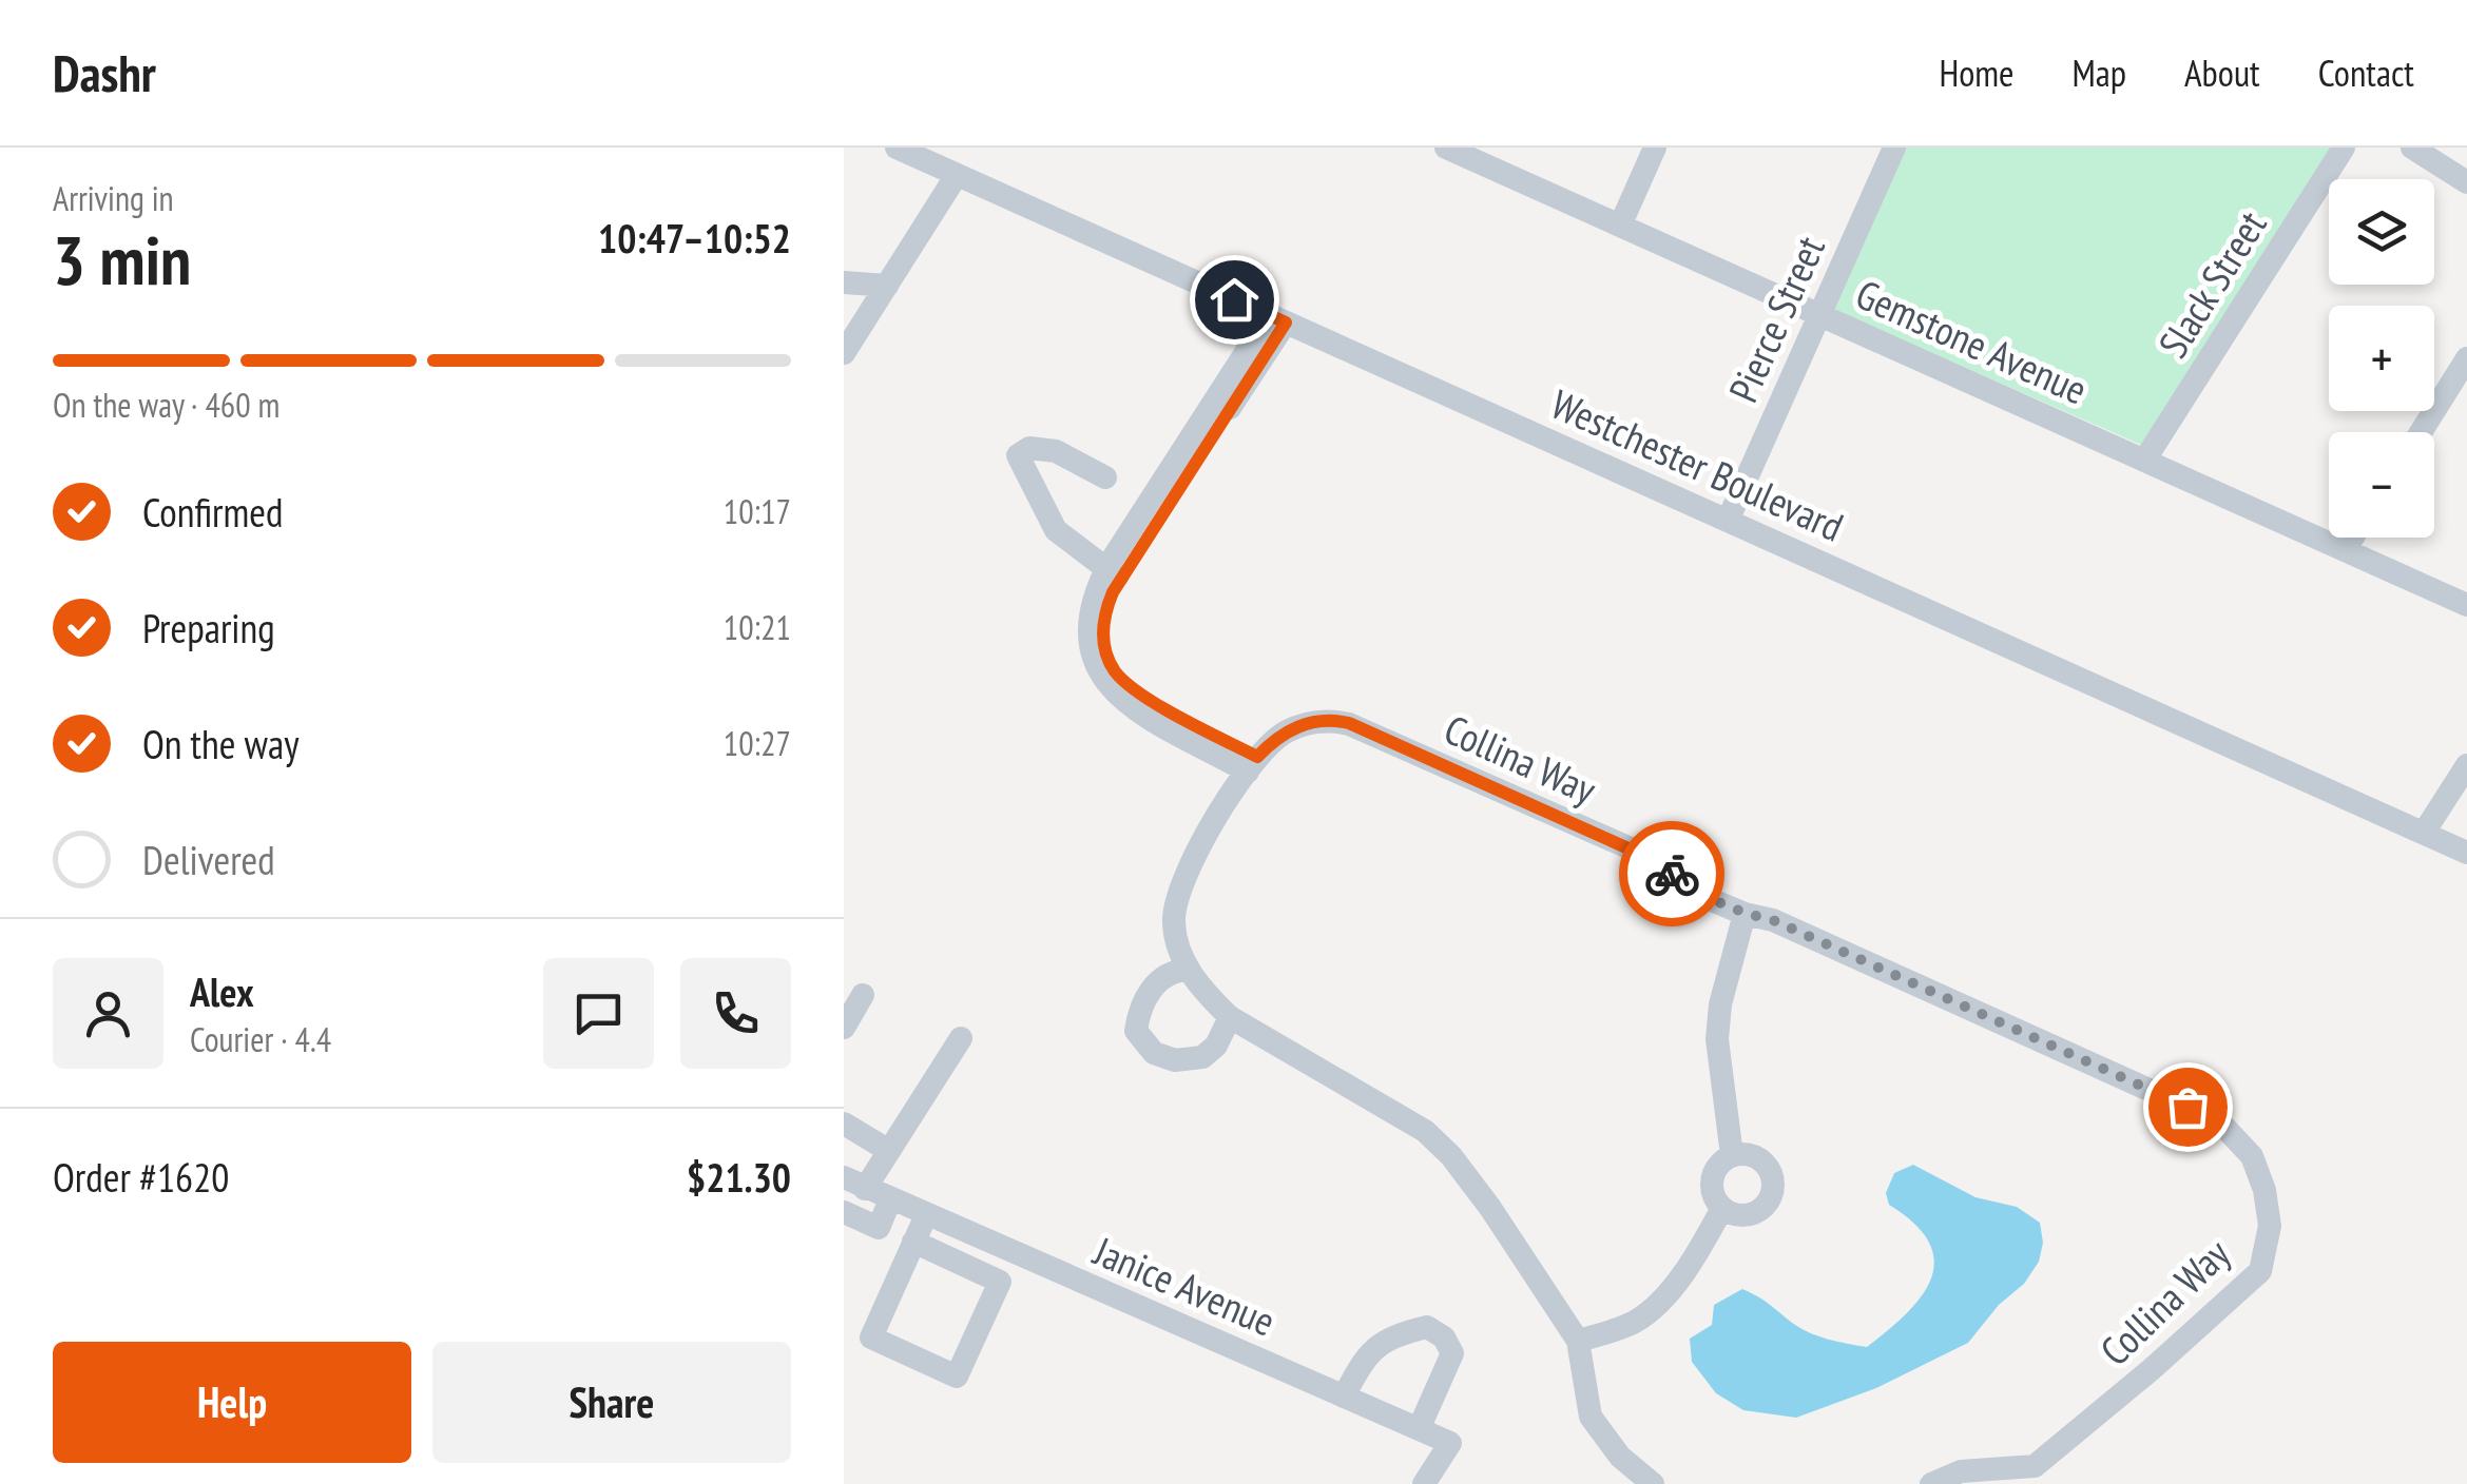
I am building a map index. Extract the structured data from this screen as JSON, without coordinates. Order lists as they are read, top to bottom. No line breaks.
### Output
{"streets":{"street":["Slack Street","Pierce Street","Gemstone Avenue","Westchester Boulevard","Collina Way","Janice Avenue"]},"crossings":[["Slack Street","Gemstone Avenue"],["Pierce Street","Gemstone Avenue"],["Pierce Street","Westchester Boulevard"]],"page":{"header":"Dashr","nav":["Home","Map","About","Contact"],"heading":["3 min","Arriving in","10:47–10:52"],"panel":["Alex","Courier · 4.4","Order #1620","$21.30"],"map_buttons":["+","−"],"bar":"On the way · 460 m","list":[["Confirmed","10:17"],["Preparing","10:21"],["On the way","10:27"],"Delivered"],"buttons":["Help","Share"]}}
